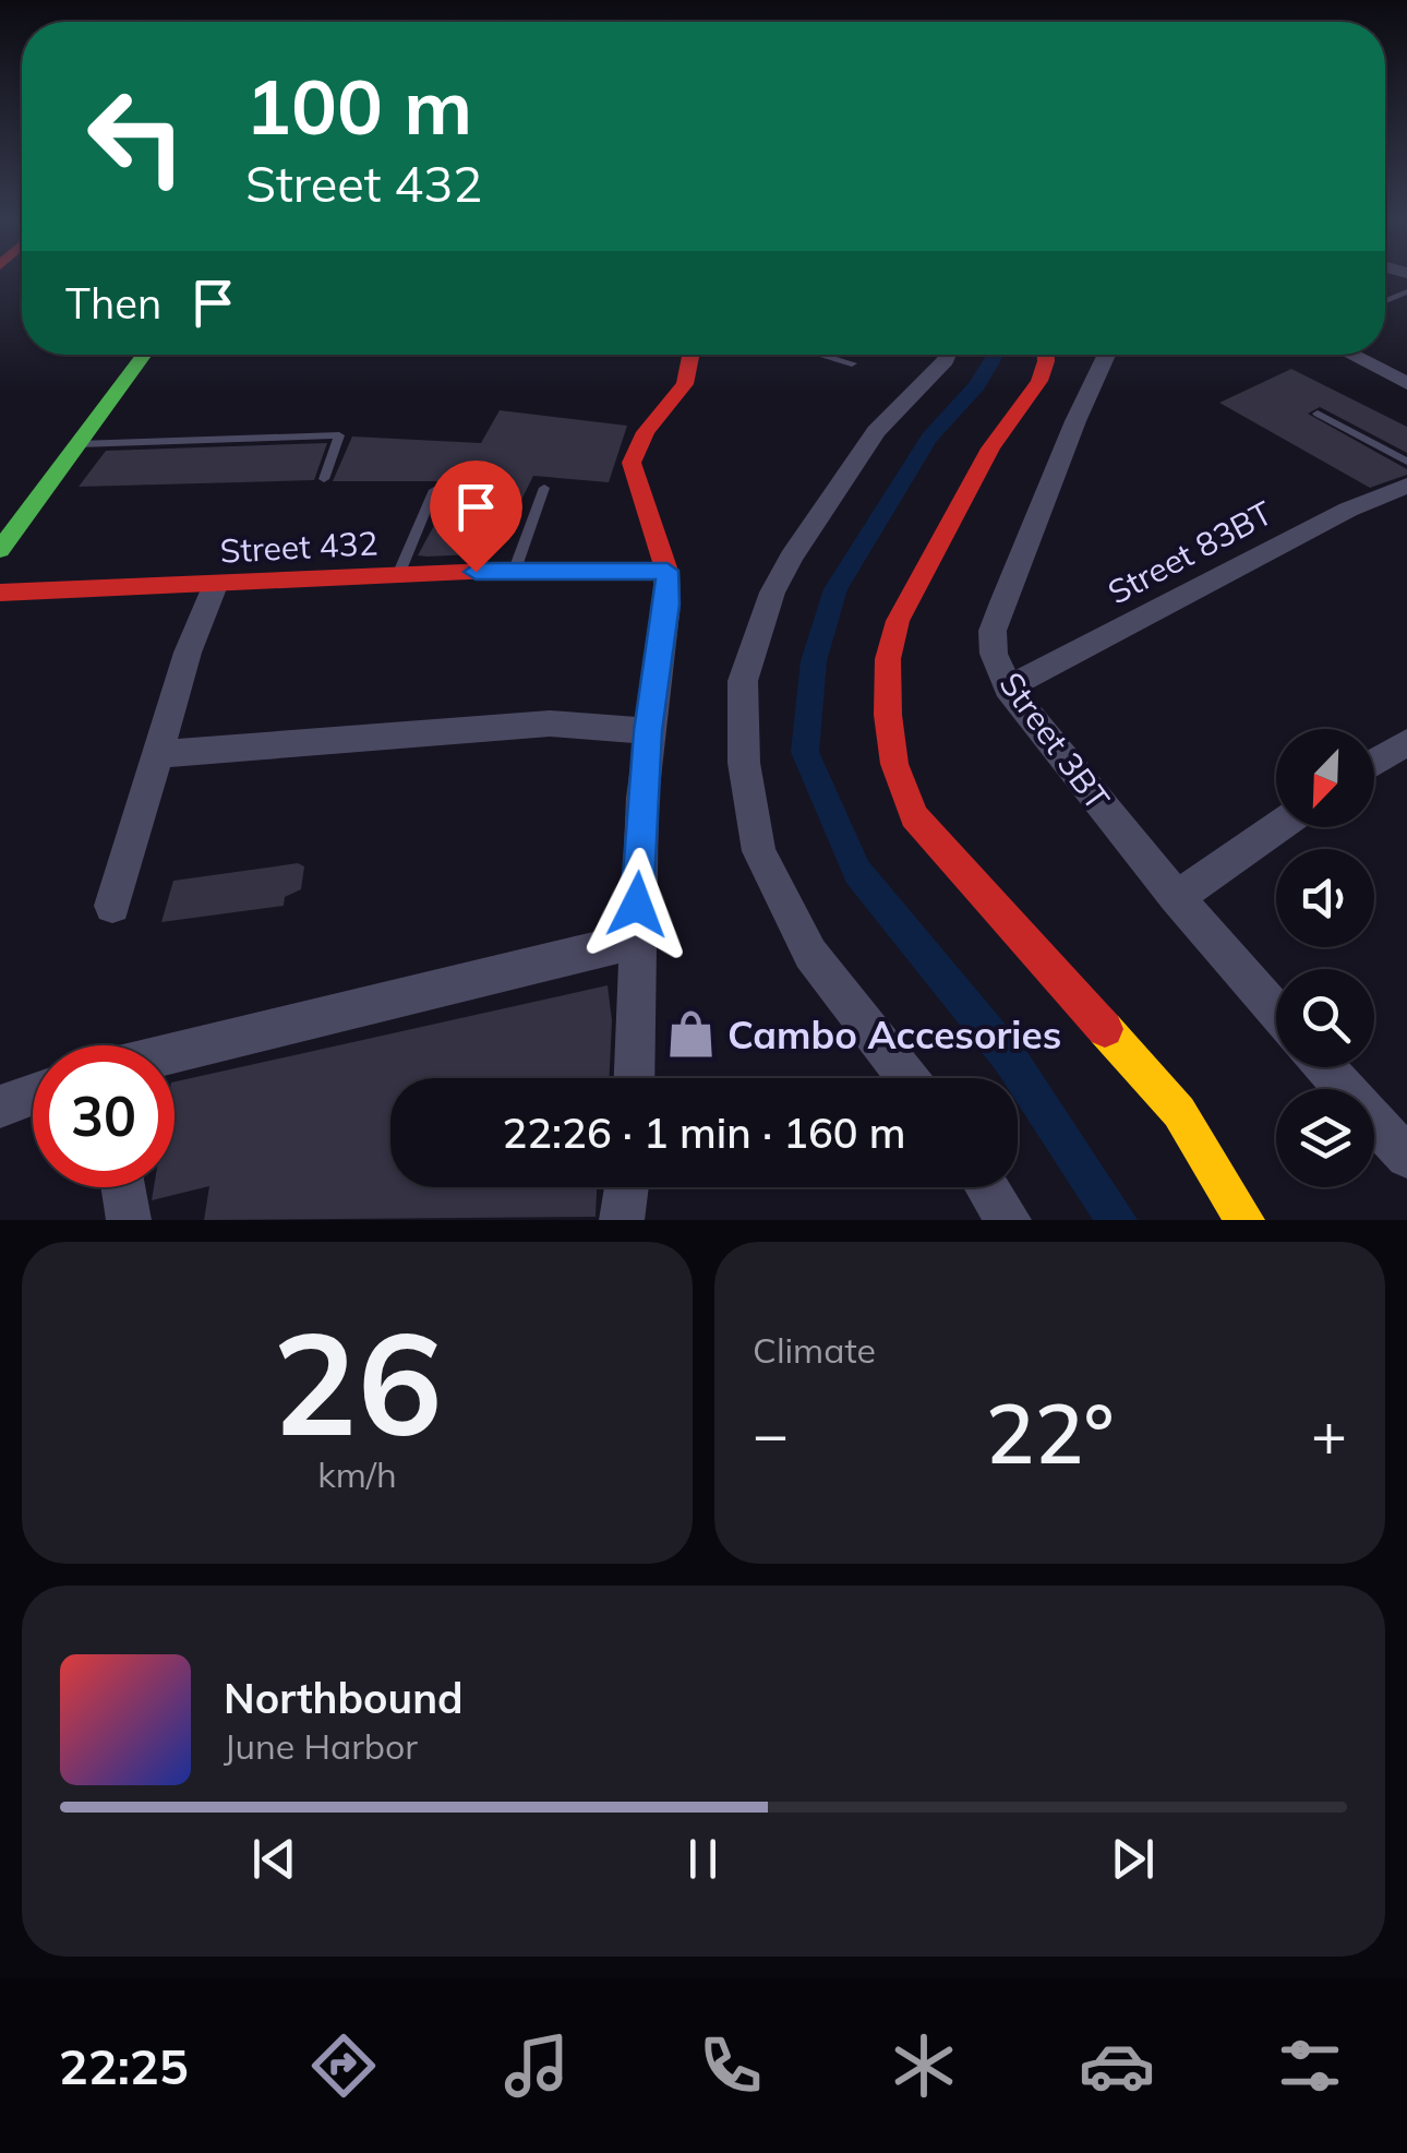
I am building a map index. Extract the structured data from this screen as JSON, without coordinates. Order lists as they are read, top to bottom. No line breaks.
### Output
{"streets":{"street":["Street 432","Street 83BT","Street 3BT"]},"crossings":[["Street 83BT","Street 3BT"]],"places":{"shop":["Cambo Accesories"]},"north":"bottom left","page":{"turn":["100 m","Street 432"],"then":"Then","limit":"30","trip":"22:26 · 1 min · 160 m","tile":[["26","km/h"],"Climate"],"heat":["−","22°","+"],"song":["Northbound","June Harbor"],"tabs":"22:25"}}
